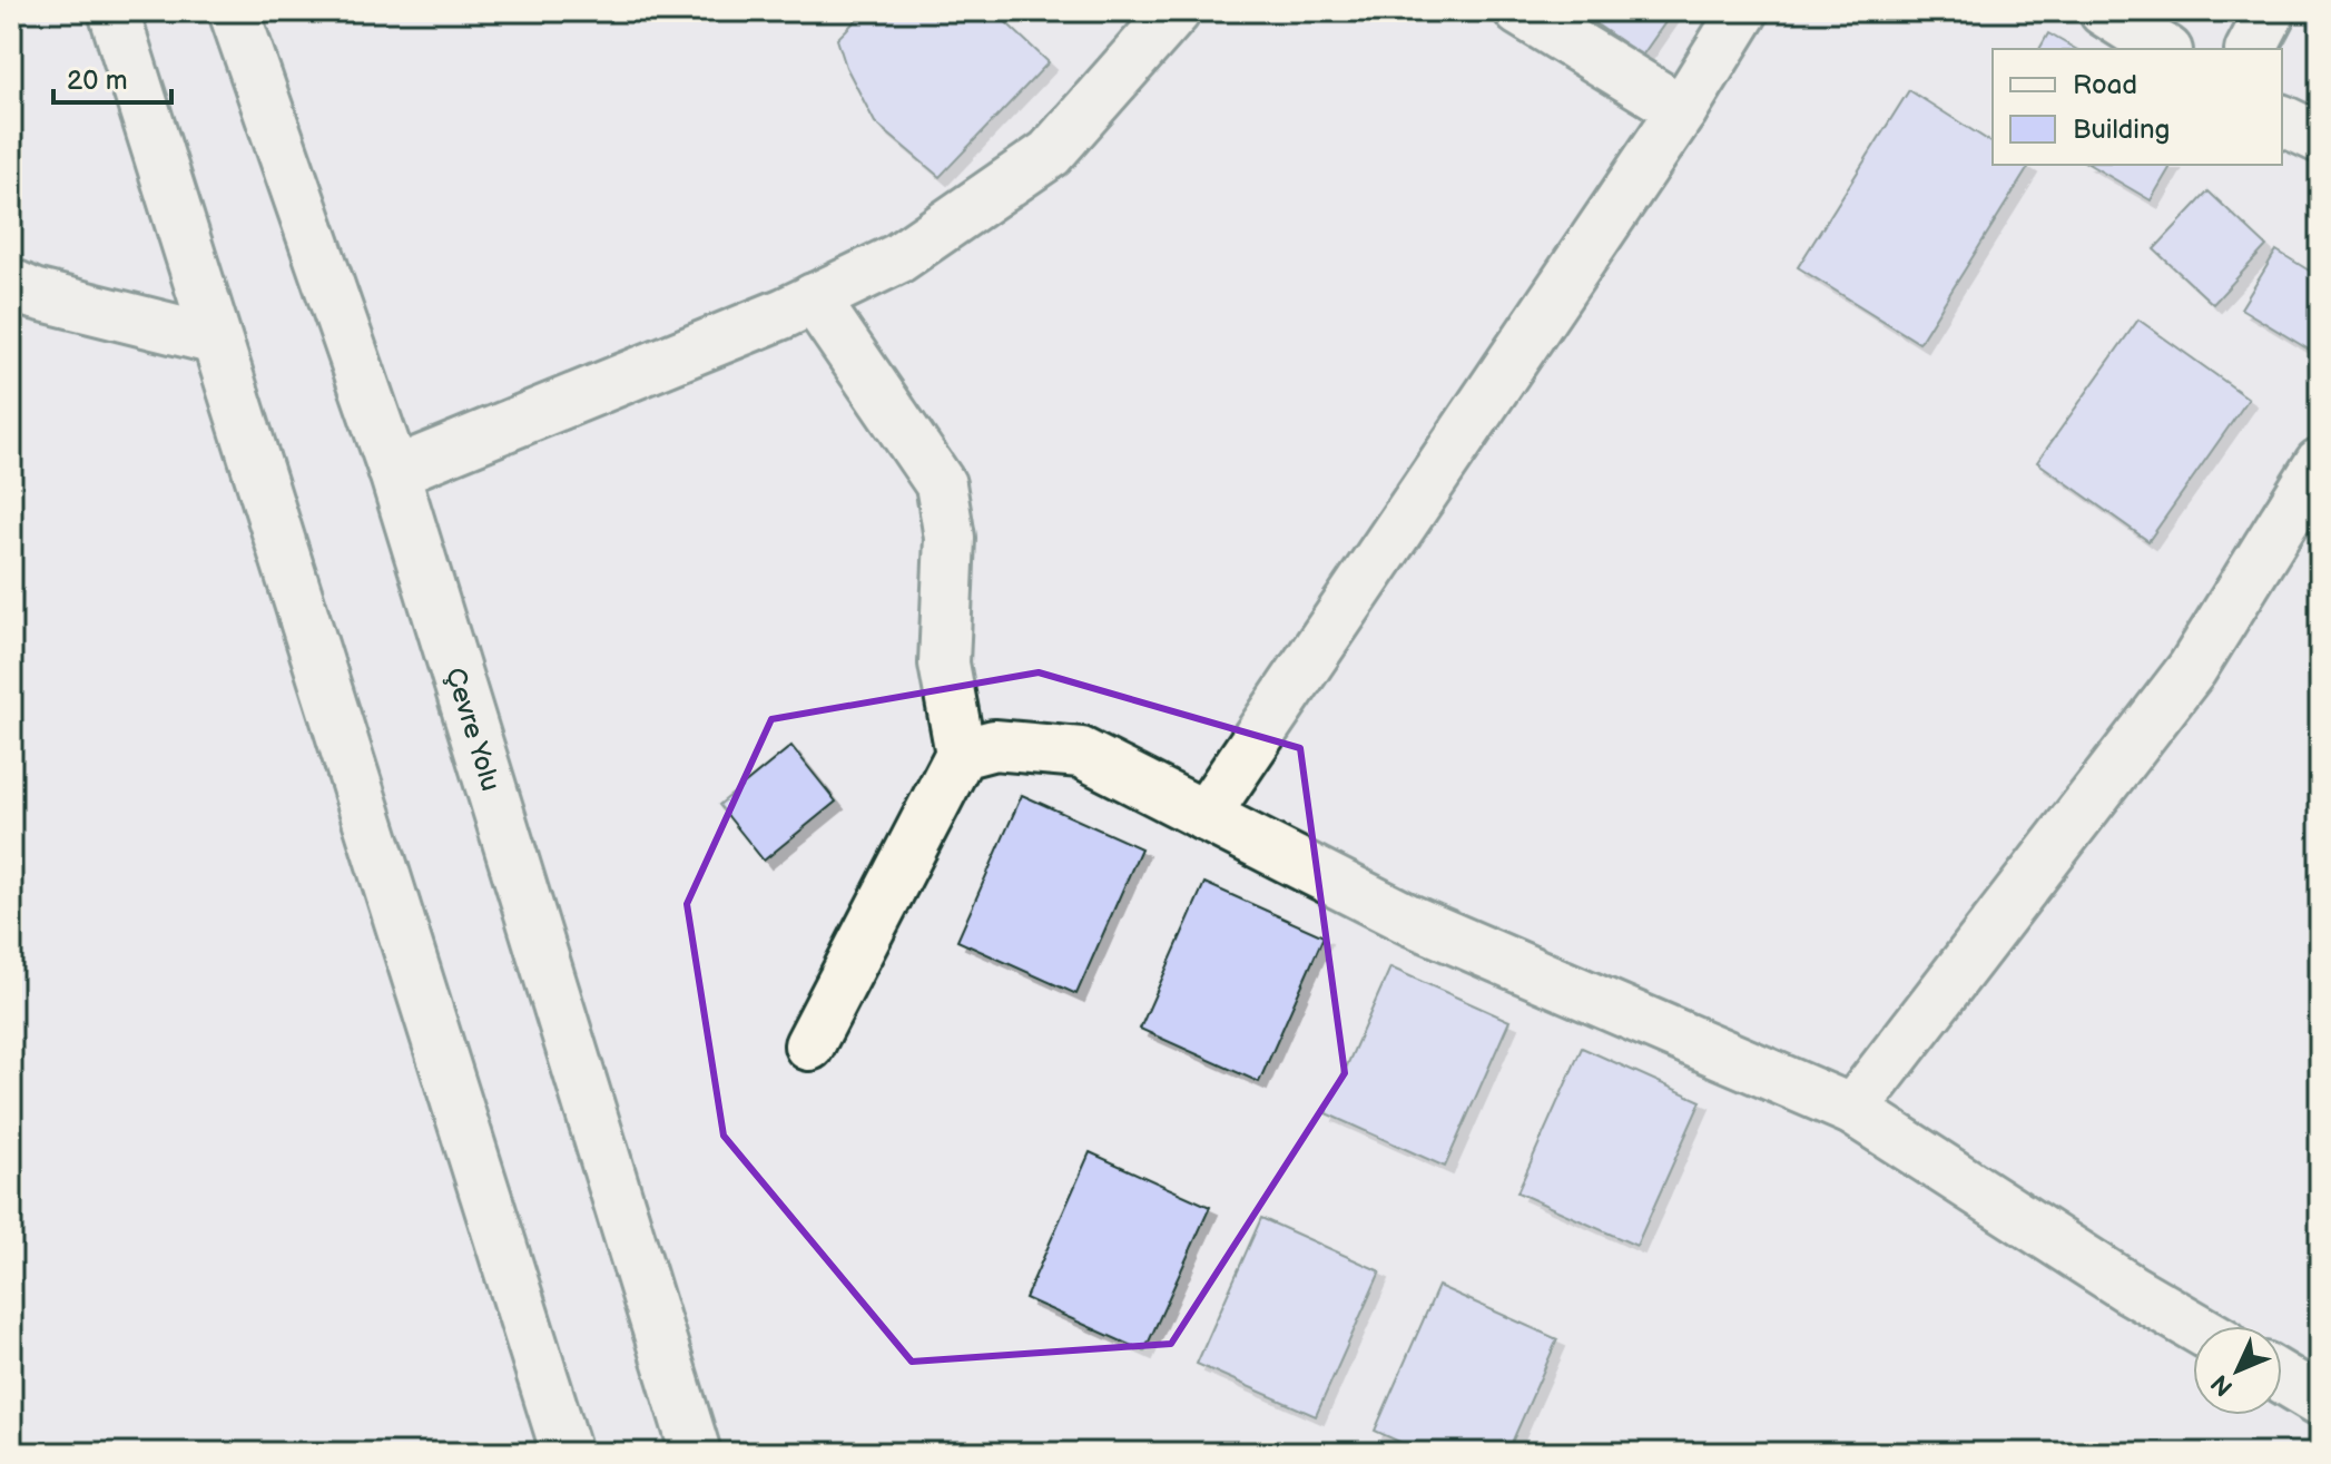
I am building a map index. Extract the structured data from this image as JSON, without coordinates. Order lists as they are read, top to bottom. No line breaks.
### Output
{"streets":{"main road":["Çevre Yolu"]},"legend":["Road","Building"],"scale_bar":"20 m","north":"bottom left"}
